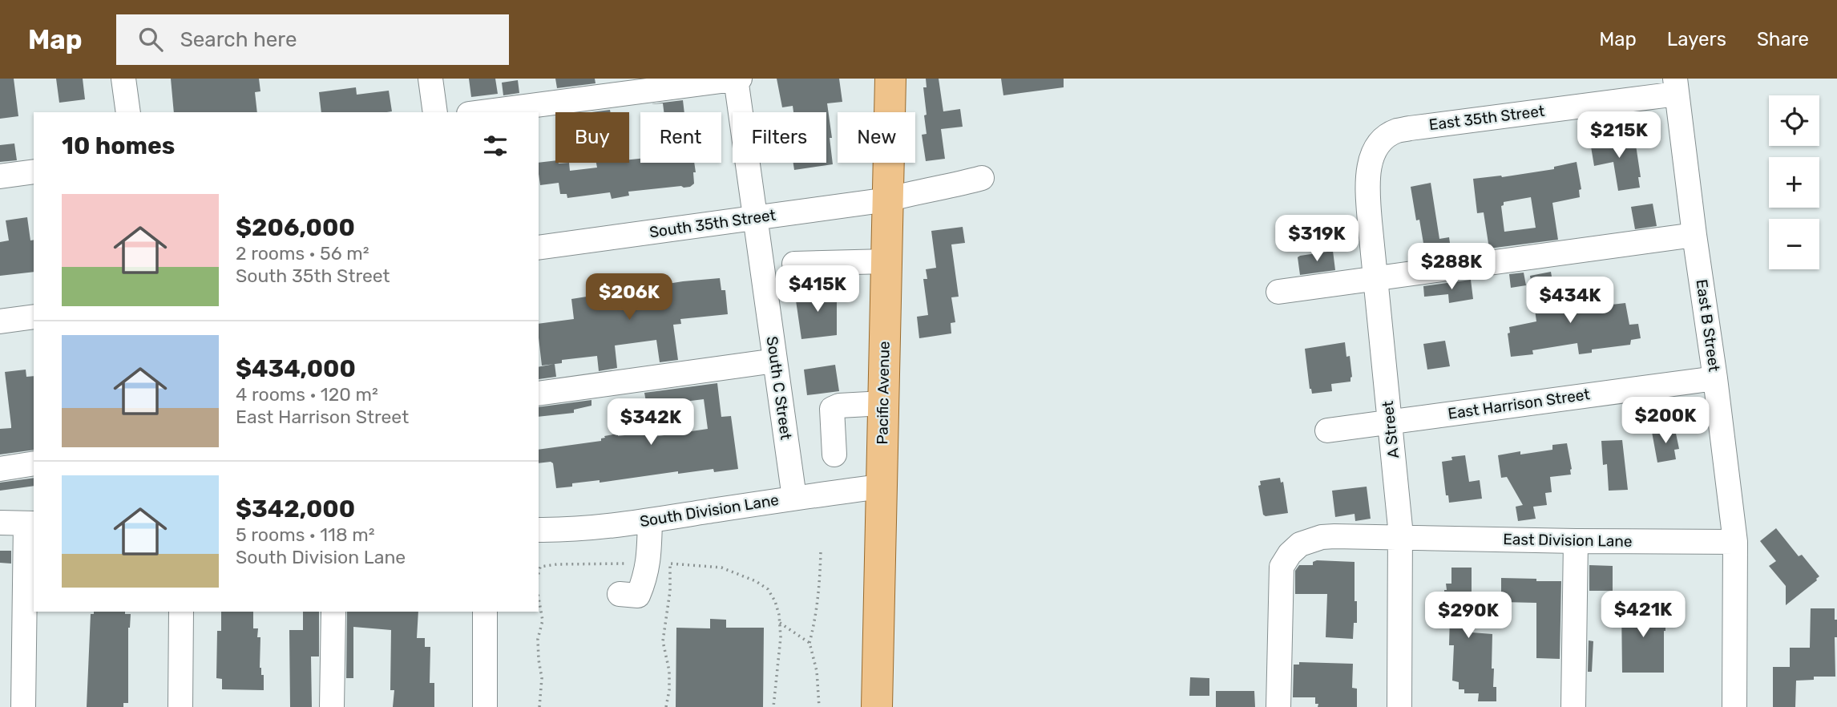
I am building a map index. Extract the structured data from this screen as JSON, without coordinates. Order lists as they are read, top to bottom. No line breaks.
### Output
{"streets":{"main road":["Pacific Avenue"],"street":["East 35th Street","South 35th Street","East B Street","South C Street","East Harrison Street","A Street","South Division Lane","East Division Lane"]},"crossings":[["East 35th Street","East B Street"],["East 35th Street","A Street"],["South 35th Street","South C Street"],["South 35th Street","Pacific Avenue"],["East B Street","East Harrison Street"],["East B Street","East Division Lane"],["South C Street","South Division Lane"],["Pacific Avenue","South Division Lane"],["East Harrison Street","A Street"],["A Street","East Division Lane"]],"page":{"header":"Map","search":"Search here","nav":["Map","Layers","Share"],"map_buttons":["+","−"],"price":["$215K","$319K","$288K","$415K","$206K","$434K","$200K","$342K","$421K","$290K"],"chip":["Buy","Rent","Filters","New"],"heading":"10 homes","list":[{"name":"$206,000","note":"2 rooms · 56 m² · South 35th Street"},{"name":"$434,000","note":"4 rooms · 120 m² · East Harrison Street"},{"name":"$342,000","note":"5 rooms · 118 m² · South Division Lane"}]}}
